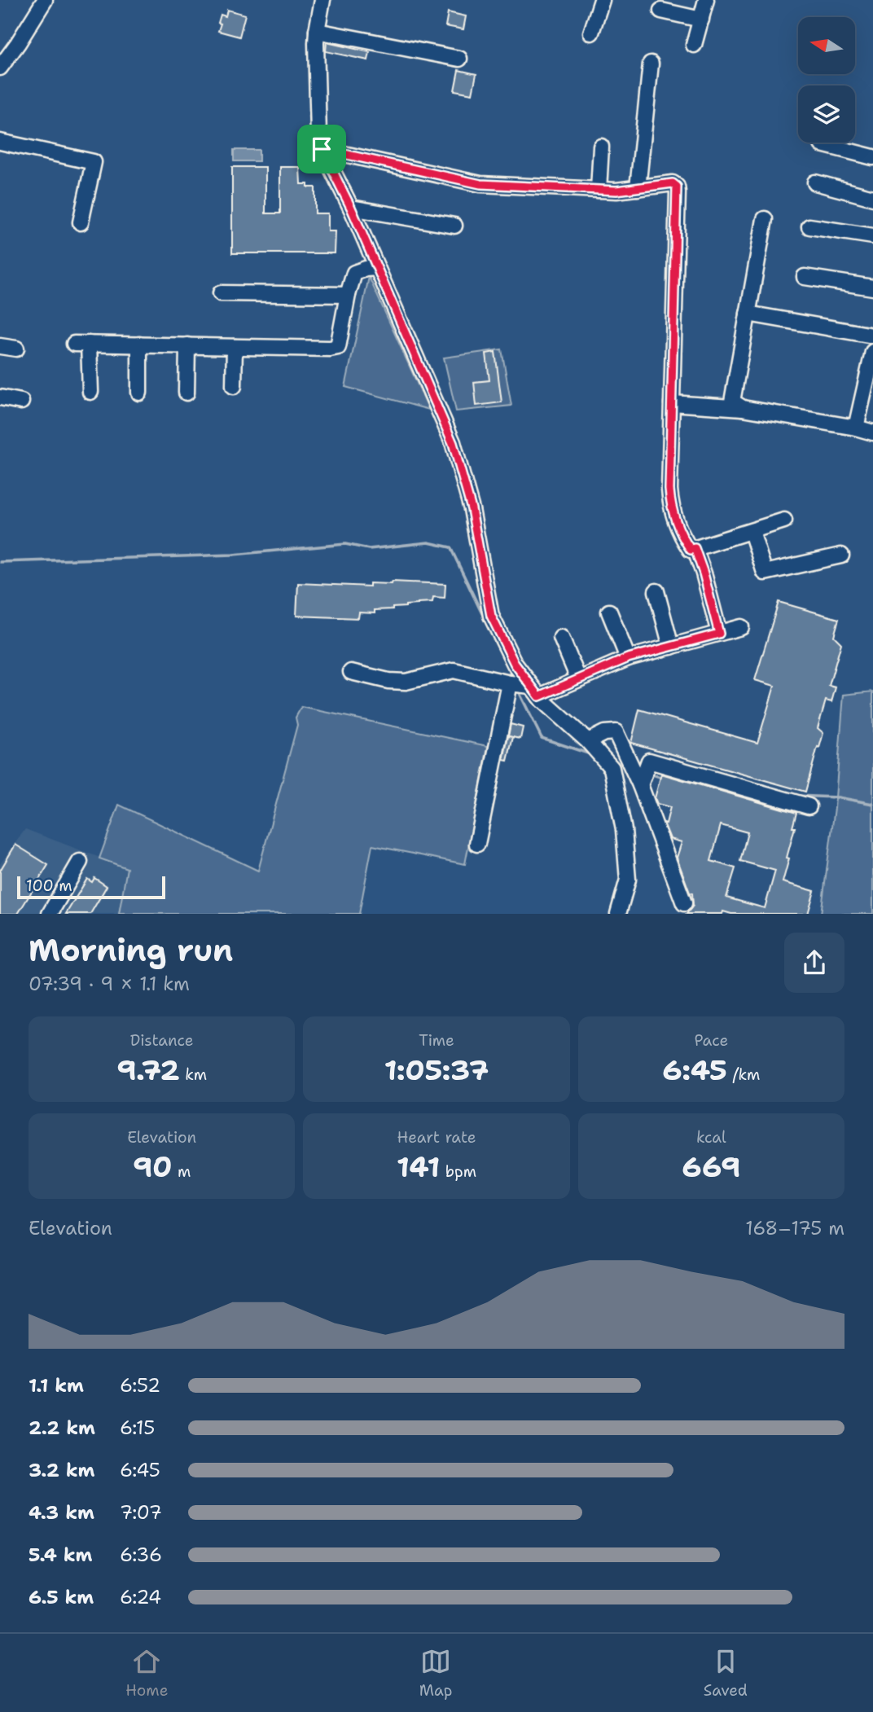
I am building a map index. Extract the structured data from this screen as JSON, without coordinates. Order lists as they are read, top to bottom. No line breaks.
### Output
{"scale_bar":"100 m","north":"left","page":{"scale":"100 m","heading":["Morning run","07:39 · 9 × 1.1 km"],"stats":[["Distance","9.72 km"],["Time","1:05:37"],["Pace","6:45 /km"],["Elevation","90 m"],["Heart rate","141 bpm"],["kcal","669"]],"chart":["Elevation","168–175 m"],"list":[{"name":"1.1 km","note":"6:52"},{"name":"2.2 km","note":"6:15"},{"name":"3.2 km","note":"6:45"},{"name":"4.3 km","note":"7:07"},{"name":"5.4 km","note":"6:36"},{"name":"6.5 km","note":"6:24"}],"tabs":["Home","Map","Saved"]}}
